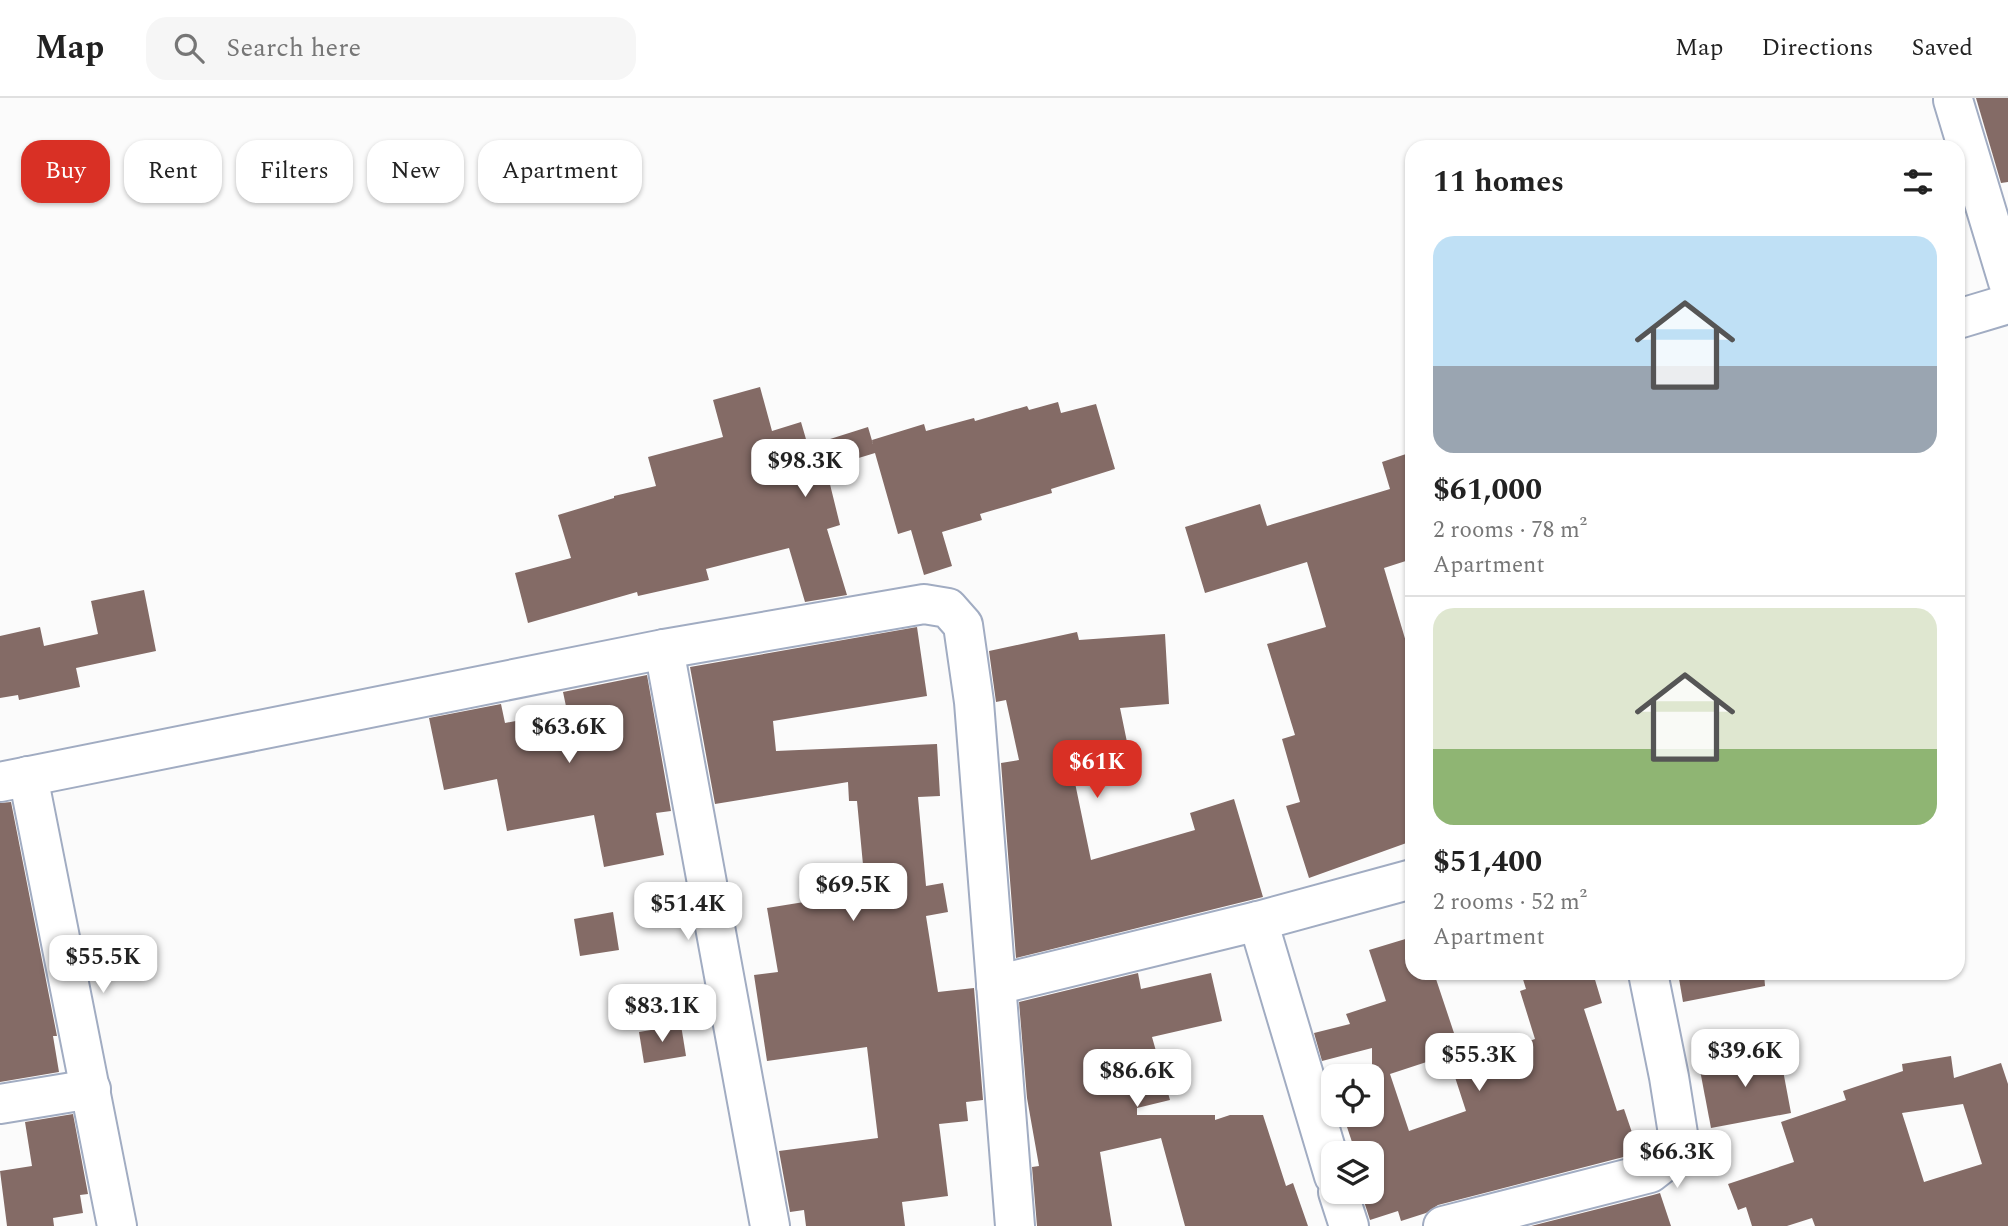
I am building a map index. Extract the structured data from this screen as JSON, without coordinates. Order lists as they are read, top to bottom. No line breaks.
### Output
{"page":{"header":"Map","search":"Search here","nav":["Map","Directions","Saved"],"chip":["Buy","Rent","Filters","New","Apartment"],"heading":"11 homes","list":[{"name":"$61,000","note":"2 rooms · 78 m² · Apartment"},{"name":"$51,400","note":"2 rooms · 52 m² · Apartment"}],"price":["$98.3K","$63.6K","$61K","$69.5K","$51.4K","$55.5K","$83.1K","$39.6K","$55.3K","$86.6K","$66.3K"]}}
